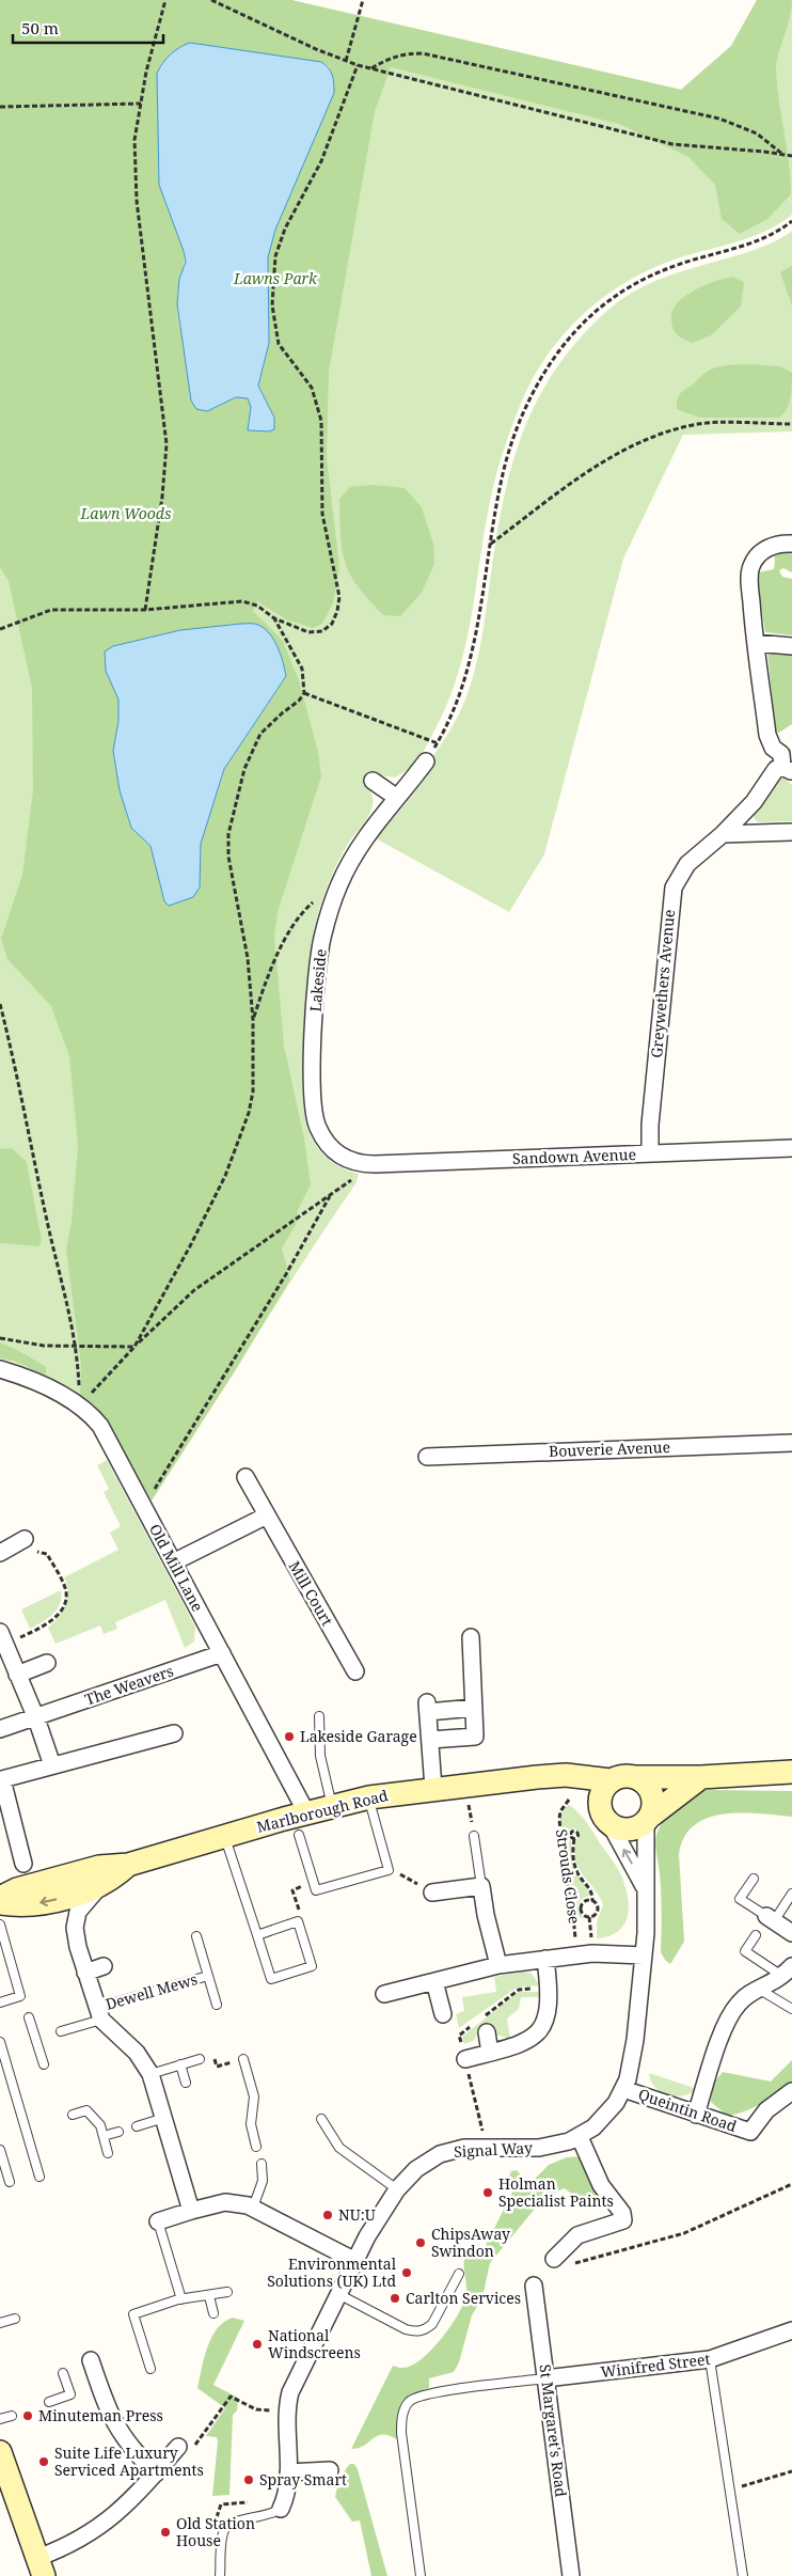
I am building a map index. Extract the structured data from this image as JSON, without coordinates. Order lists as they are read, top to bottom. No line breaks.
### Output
{"streets":{"main road":["Marlborough Road"],"street":["Lakeside","Greywethers Avenue","Sandown Avenue","Bouverie Avenue","Old Mill Lane","Mill Court","The Weavers","Dewell Mews","Queintin Road","Signal Way","Winifred Street","St Margaret's Road"],"path":["Strouds Close"]},"crossings":[["Lakeside","Sandown Avenue"],["Greywethers Avenue","Sandown Avenue"],["Old Mill Lane","The Weavers"],["Old Mill Lane","Marlborough Road"],["Marlborough Road","Dewell Mews"],["Marlborough Road","Signal Way"],["Queintin Road","Signal Way"],["Winifred Street","St Margaret's Road"]],"parks":["Lawns Park","Lawn Woods"],"places":["Lakeside Garage","Holman Specialist Paints","NU:U","ChipsAway Swindon","Environmental Solutions (UK) Ltd","Carlton Services","National Windscreens","Minuteman Press","Suite Life Luxury Serviced Apartments","Spray Smart","Old Station House"],"scale_bar":"50 m"}
